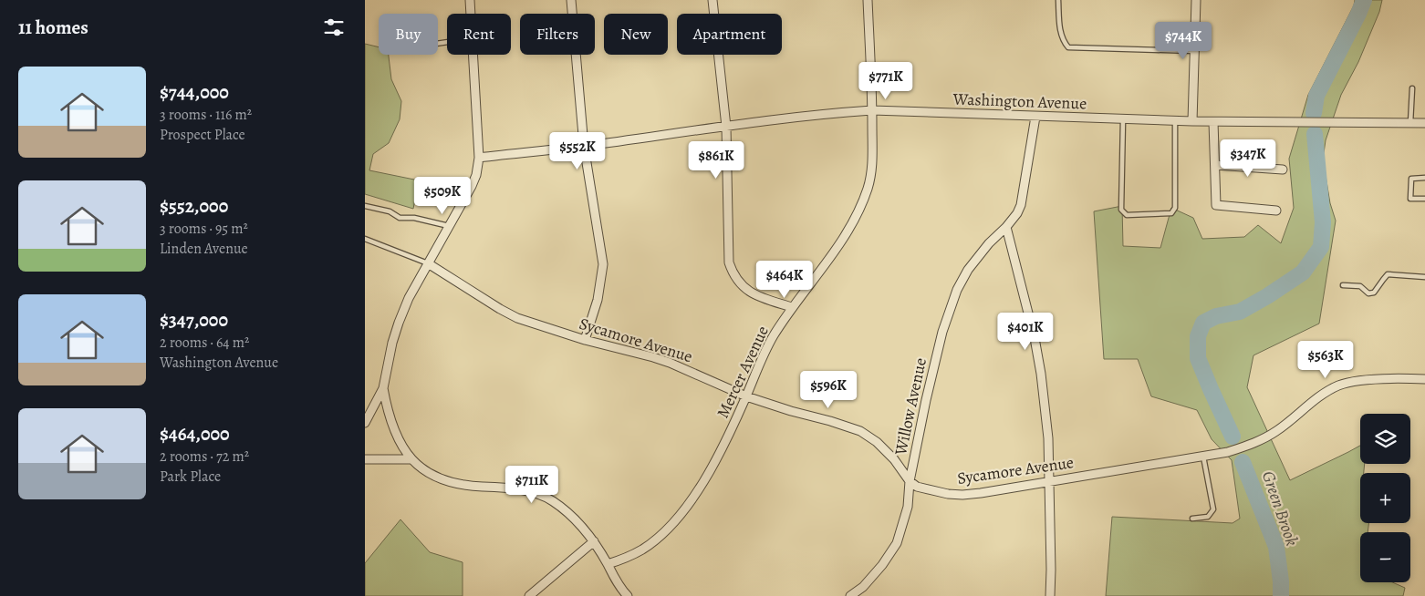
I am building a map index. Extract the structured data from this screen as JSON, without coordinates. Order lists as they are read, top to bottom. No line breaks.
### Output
{"streets":{"street":["Washington Avenue","Sycamore Avenue","Mercer Avenue","Willow Avenue"]},"crossings":[["Washington Avenue","Mercer Avenue"],["Washington Avenue","Willow Avenue"],["Sycamore Avenue","Mercer Avenue"],["Sycamore Avenue","Willow Avenue"]],"water":["Green Brook"],"page":{"heading":"11 homes","chip":["Buy","Rent","Filters","New","Apartment"],"price":["$744K","$771K","$552K","$347K","$861K","$509K","$464K","$401K","$563K","$596K","$711K"],"list":[{"name":"$744,000","note":"3 rooms · 116 m² · Prospect Place"},{"name":"$552,000","note":"3 rooms · 95 m² · Linden Avenue"},{"name":"$347,000","note":"2 rooms · 64 m² · Washington Avenue"},{"name":"$464,000","note":"2 rooms · 72 m² · Park Place"}],"map_buttons":["+","−"]}}
